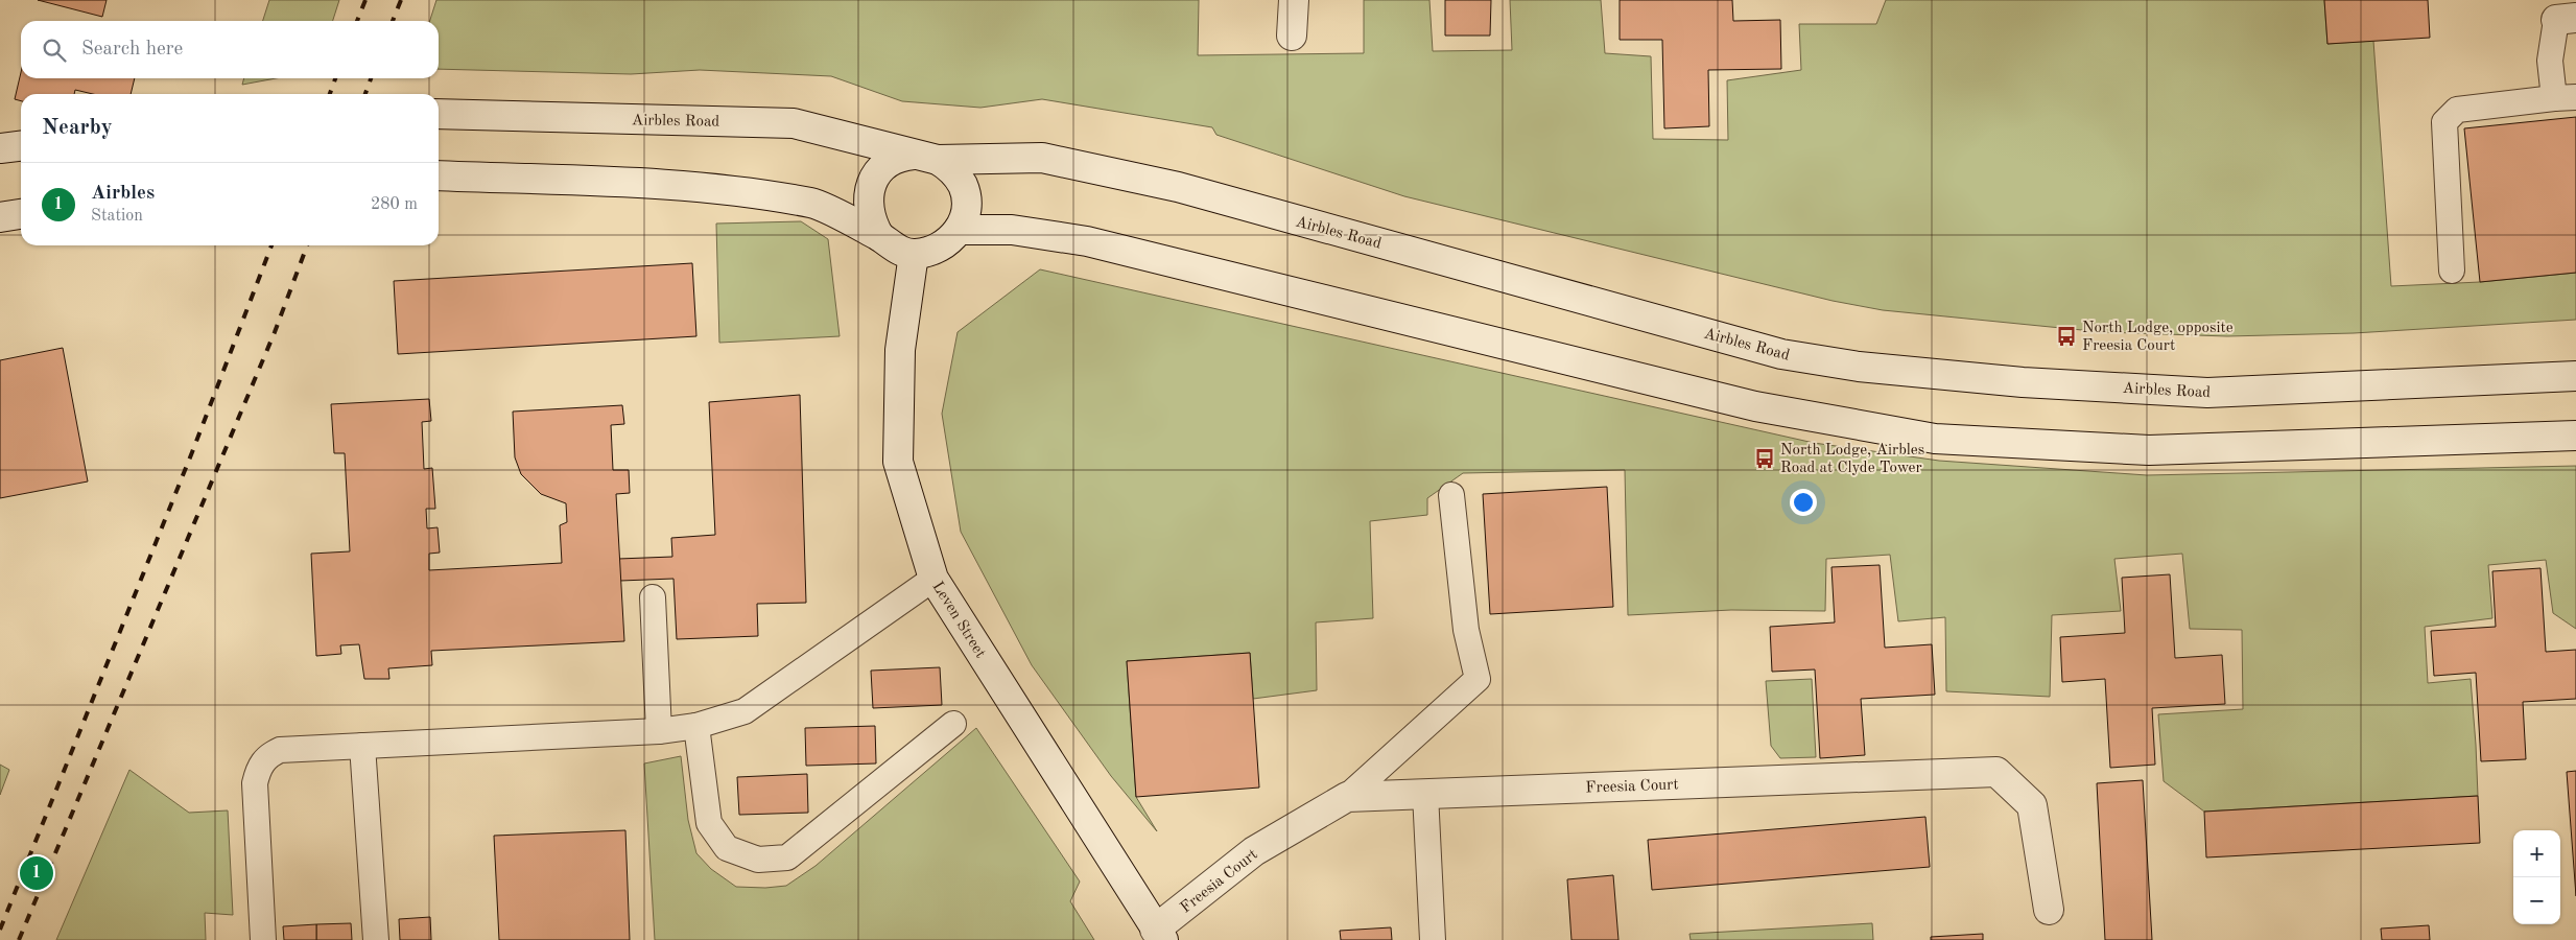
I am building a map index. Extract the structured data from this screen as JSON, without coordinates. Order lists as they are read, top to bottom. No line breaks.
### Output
{"streets":{"main road":["Airbles Road","Leven Street","Freesia Court"]},"crossings":[["Airbles Road","Leven Street"],["Leven Street","Freesia Court"]],"places":{"bus stop":["North Lodge, opposite Freesia Court","North Lodge, Airbles Road at Clyde Tower"]},"page":{"search":"Search here","heading":"Nearby","list":[{"mark":"1","name":"Airbles","note":"Station","value":"280 m"}],"map_buttons":["+","−"],"pins":"1"}}
